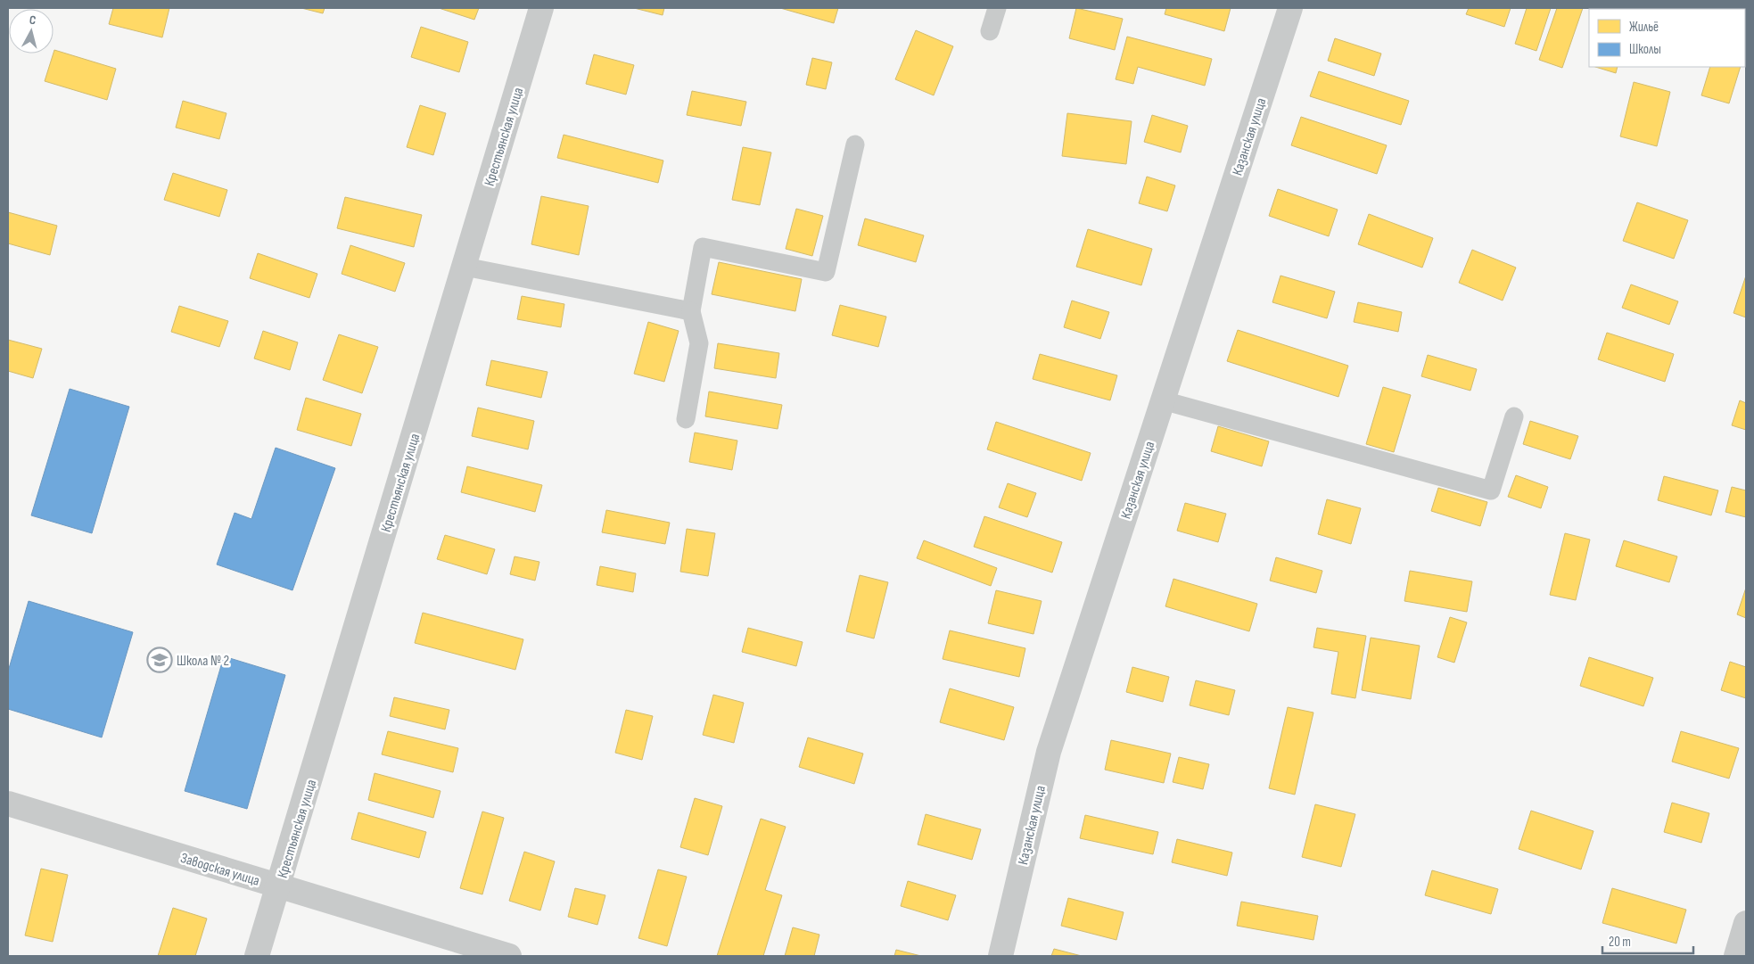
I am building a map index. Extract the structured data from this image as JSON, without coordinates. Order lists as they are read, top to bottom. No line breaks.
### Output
{"streets":{"street":["Крестьянская улица","Казанская улица","Заводская улица"]},"crossings":[["Крестьянская улица","Заводская улица"]],"places":{"school or university":["Школа № 2"]},"legend":["Жильё","Школы"],"scale_bar":"20 m","north":"top"}
